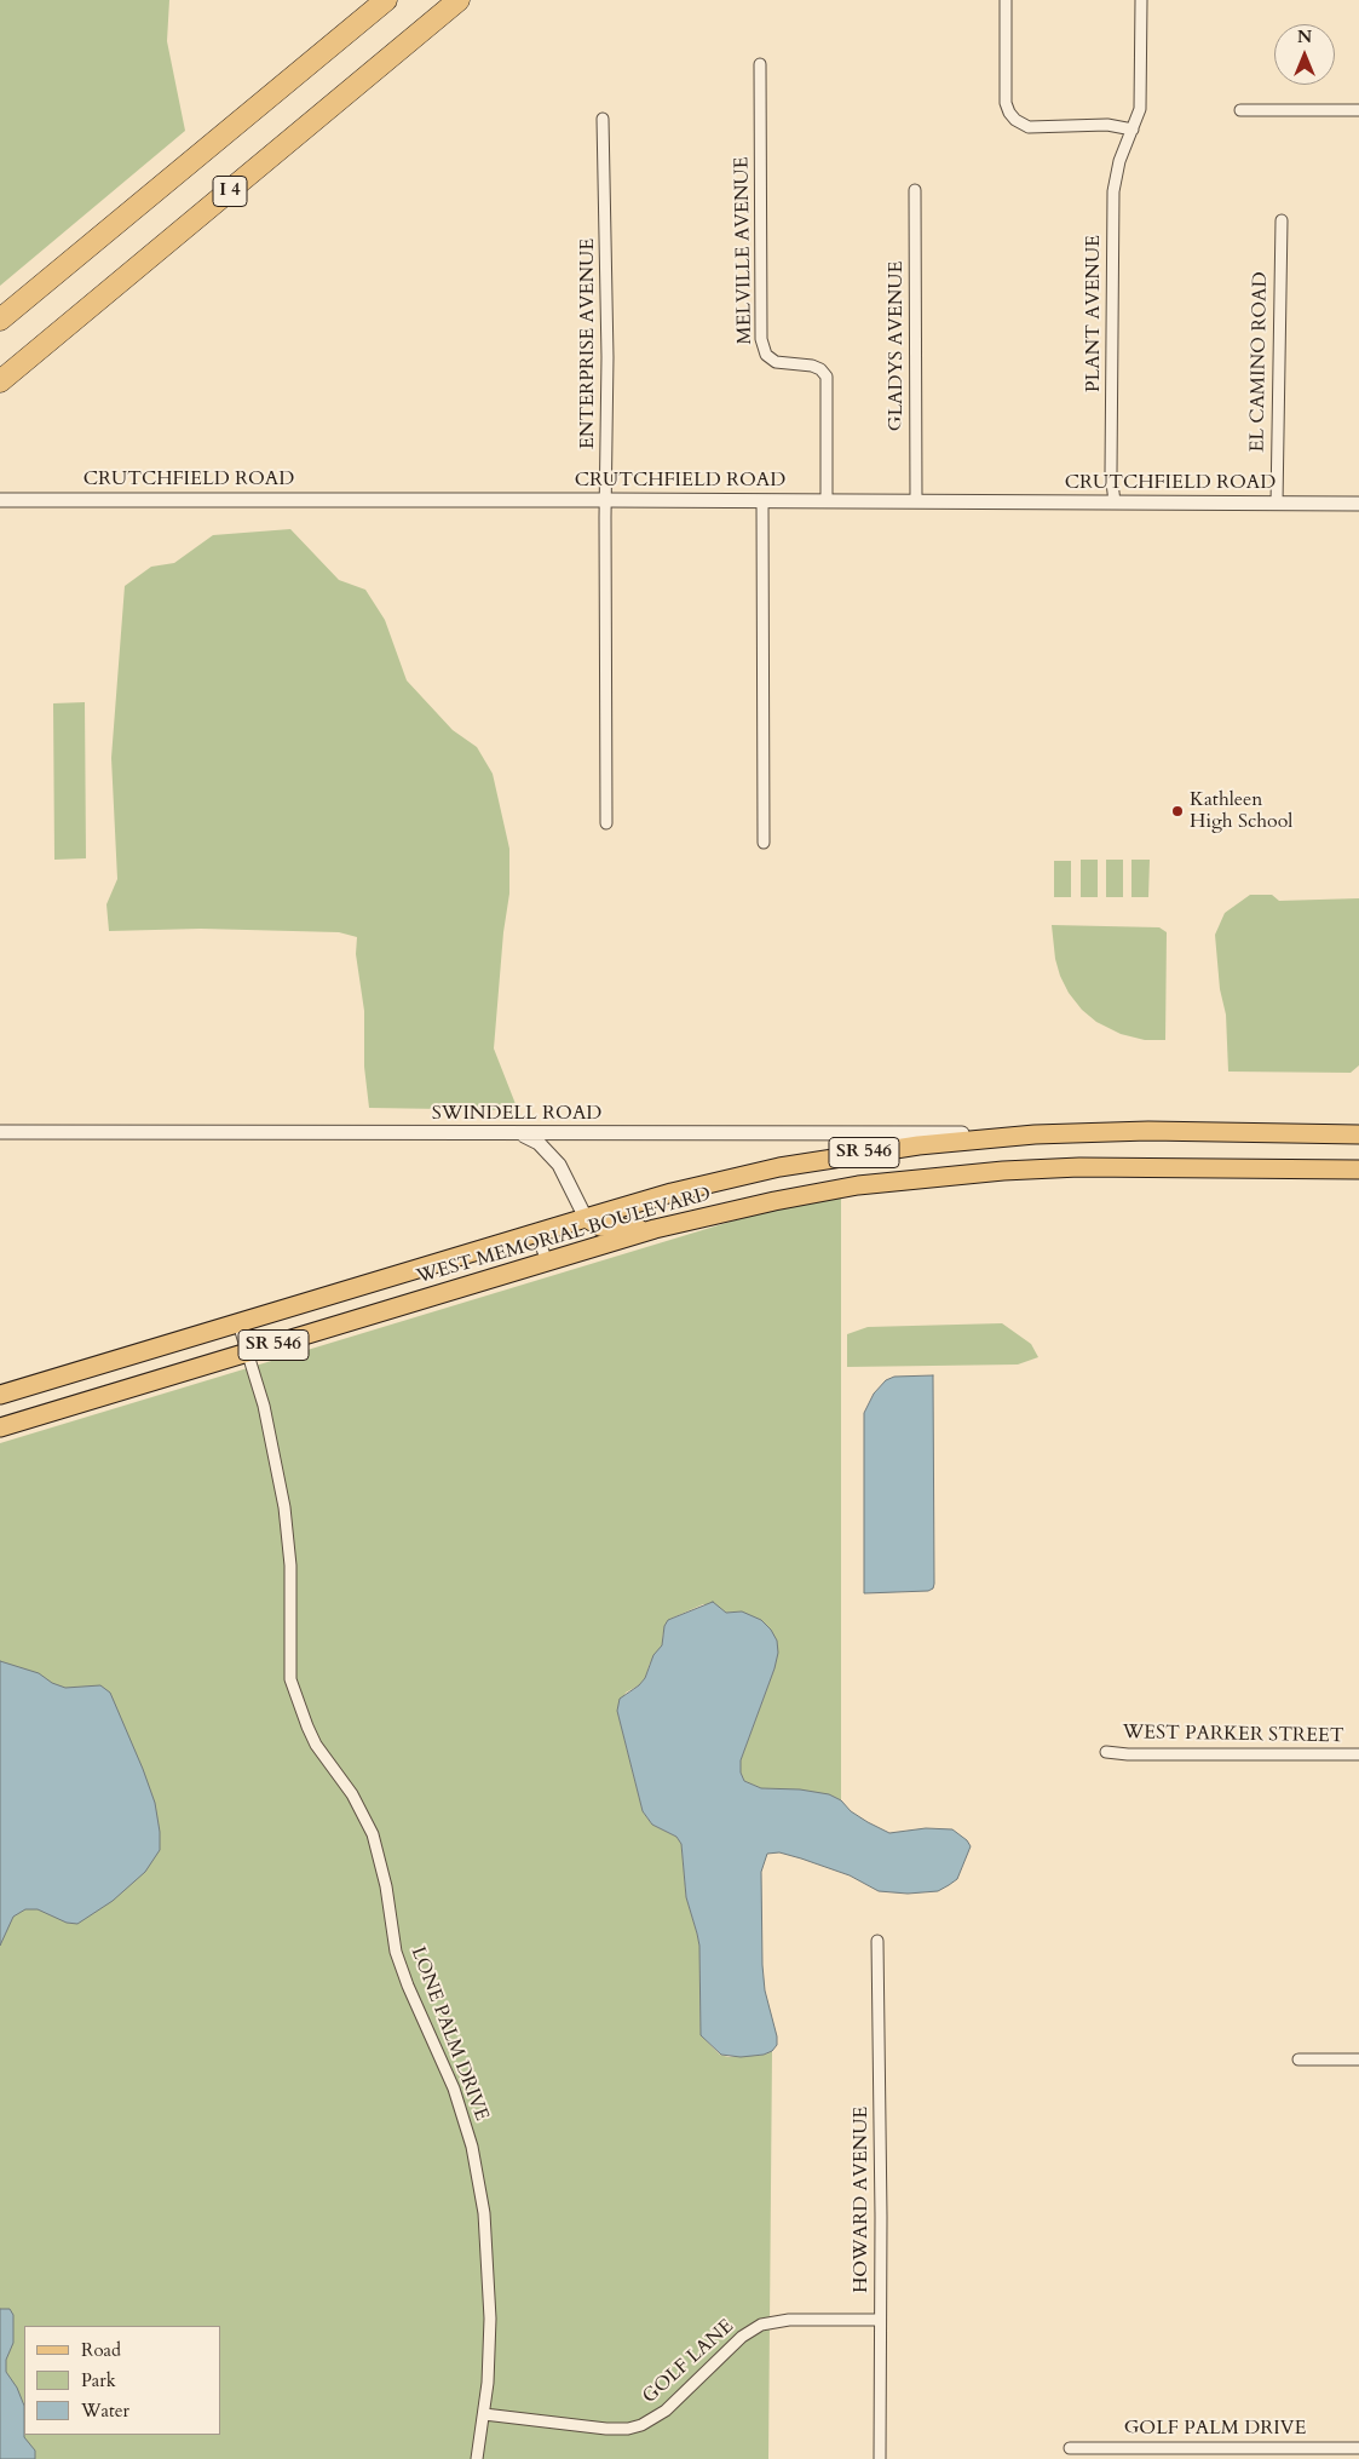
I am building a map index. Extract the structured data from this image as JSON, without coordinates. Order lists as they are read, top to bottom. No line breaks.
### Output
{"streets":{"highway":["I 4"],"main road":["SR 546","WEST MEMORIAL BOULEVARD"],"street":["MELVILLE AVENUE","PLANT AVENUE","ENTERPRISE AVENUE","GLADYS AVENUE","EL CAMINO ROAD","CRUTCHFIELD ROAD","SWINDELL ROAD","WEST PARKER STREET","LONE PALM DRIVE","HOWARD AVENUE","GOLF LANE","GOLF PALM DRIVE"]},"crossings":[["MELVILLE AVENUE","CRUTCHFIELD ROAD"],["PLANT AVENUE","CRUTCHFIELD ROAD"],["ENTERPRISE AVENUE","CRUTCHFIELD ROAD"],["GLADYS AVENUE","CRUTCHFIELD ROAD"],["EL CAMINO ROAD","CRUTCHFIELD ROAD"],["SWINDELL ROAD","WEST MEMORIAL BOULEVARD"],["WEST MEMORIAL BOULEVARD","LONE PALM DRIVE"],["LONE PALM DRIVE","GOLF LANE"],["HOWARD AVENUE","GOLF LANE"]],"places":["Kathleen High School"],"legend":["Road","Park","Water"],"north":"top"}
